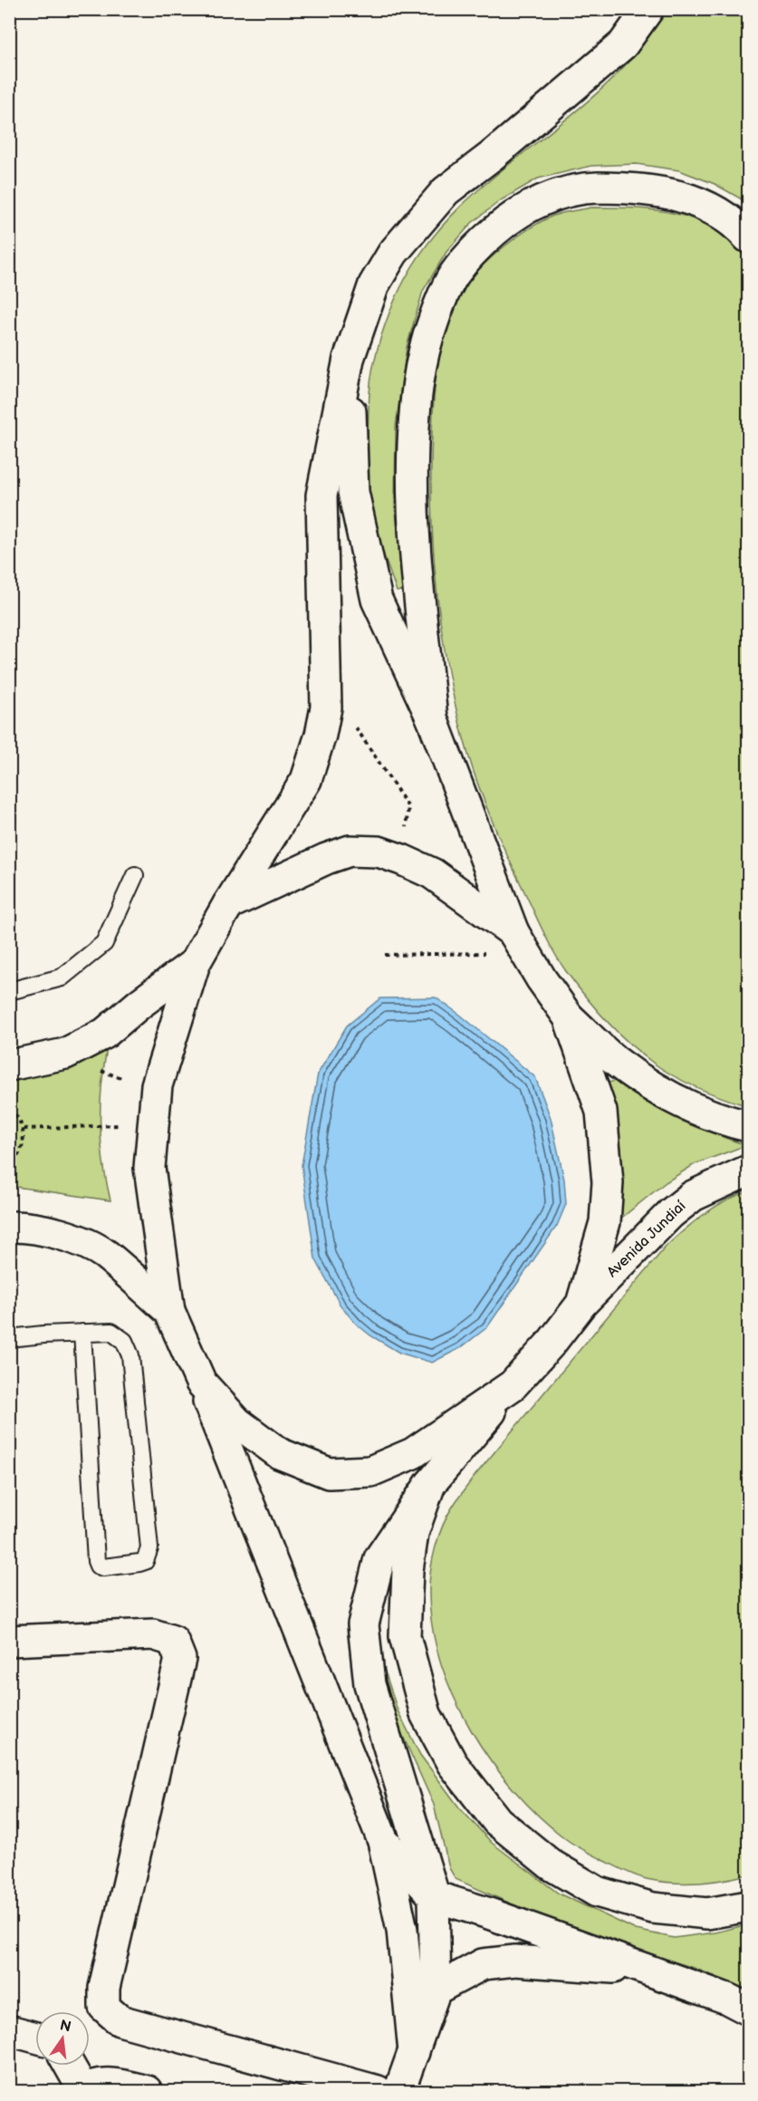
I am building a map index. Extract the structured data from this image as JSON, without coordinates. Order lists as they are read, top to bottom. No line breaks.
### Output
{"streets":{"main road":["Avenida Jundiaí"]},"north":"top"}
